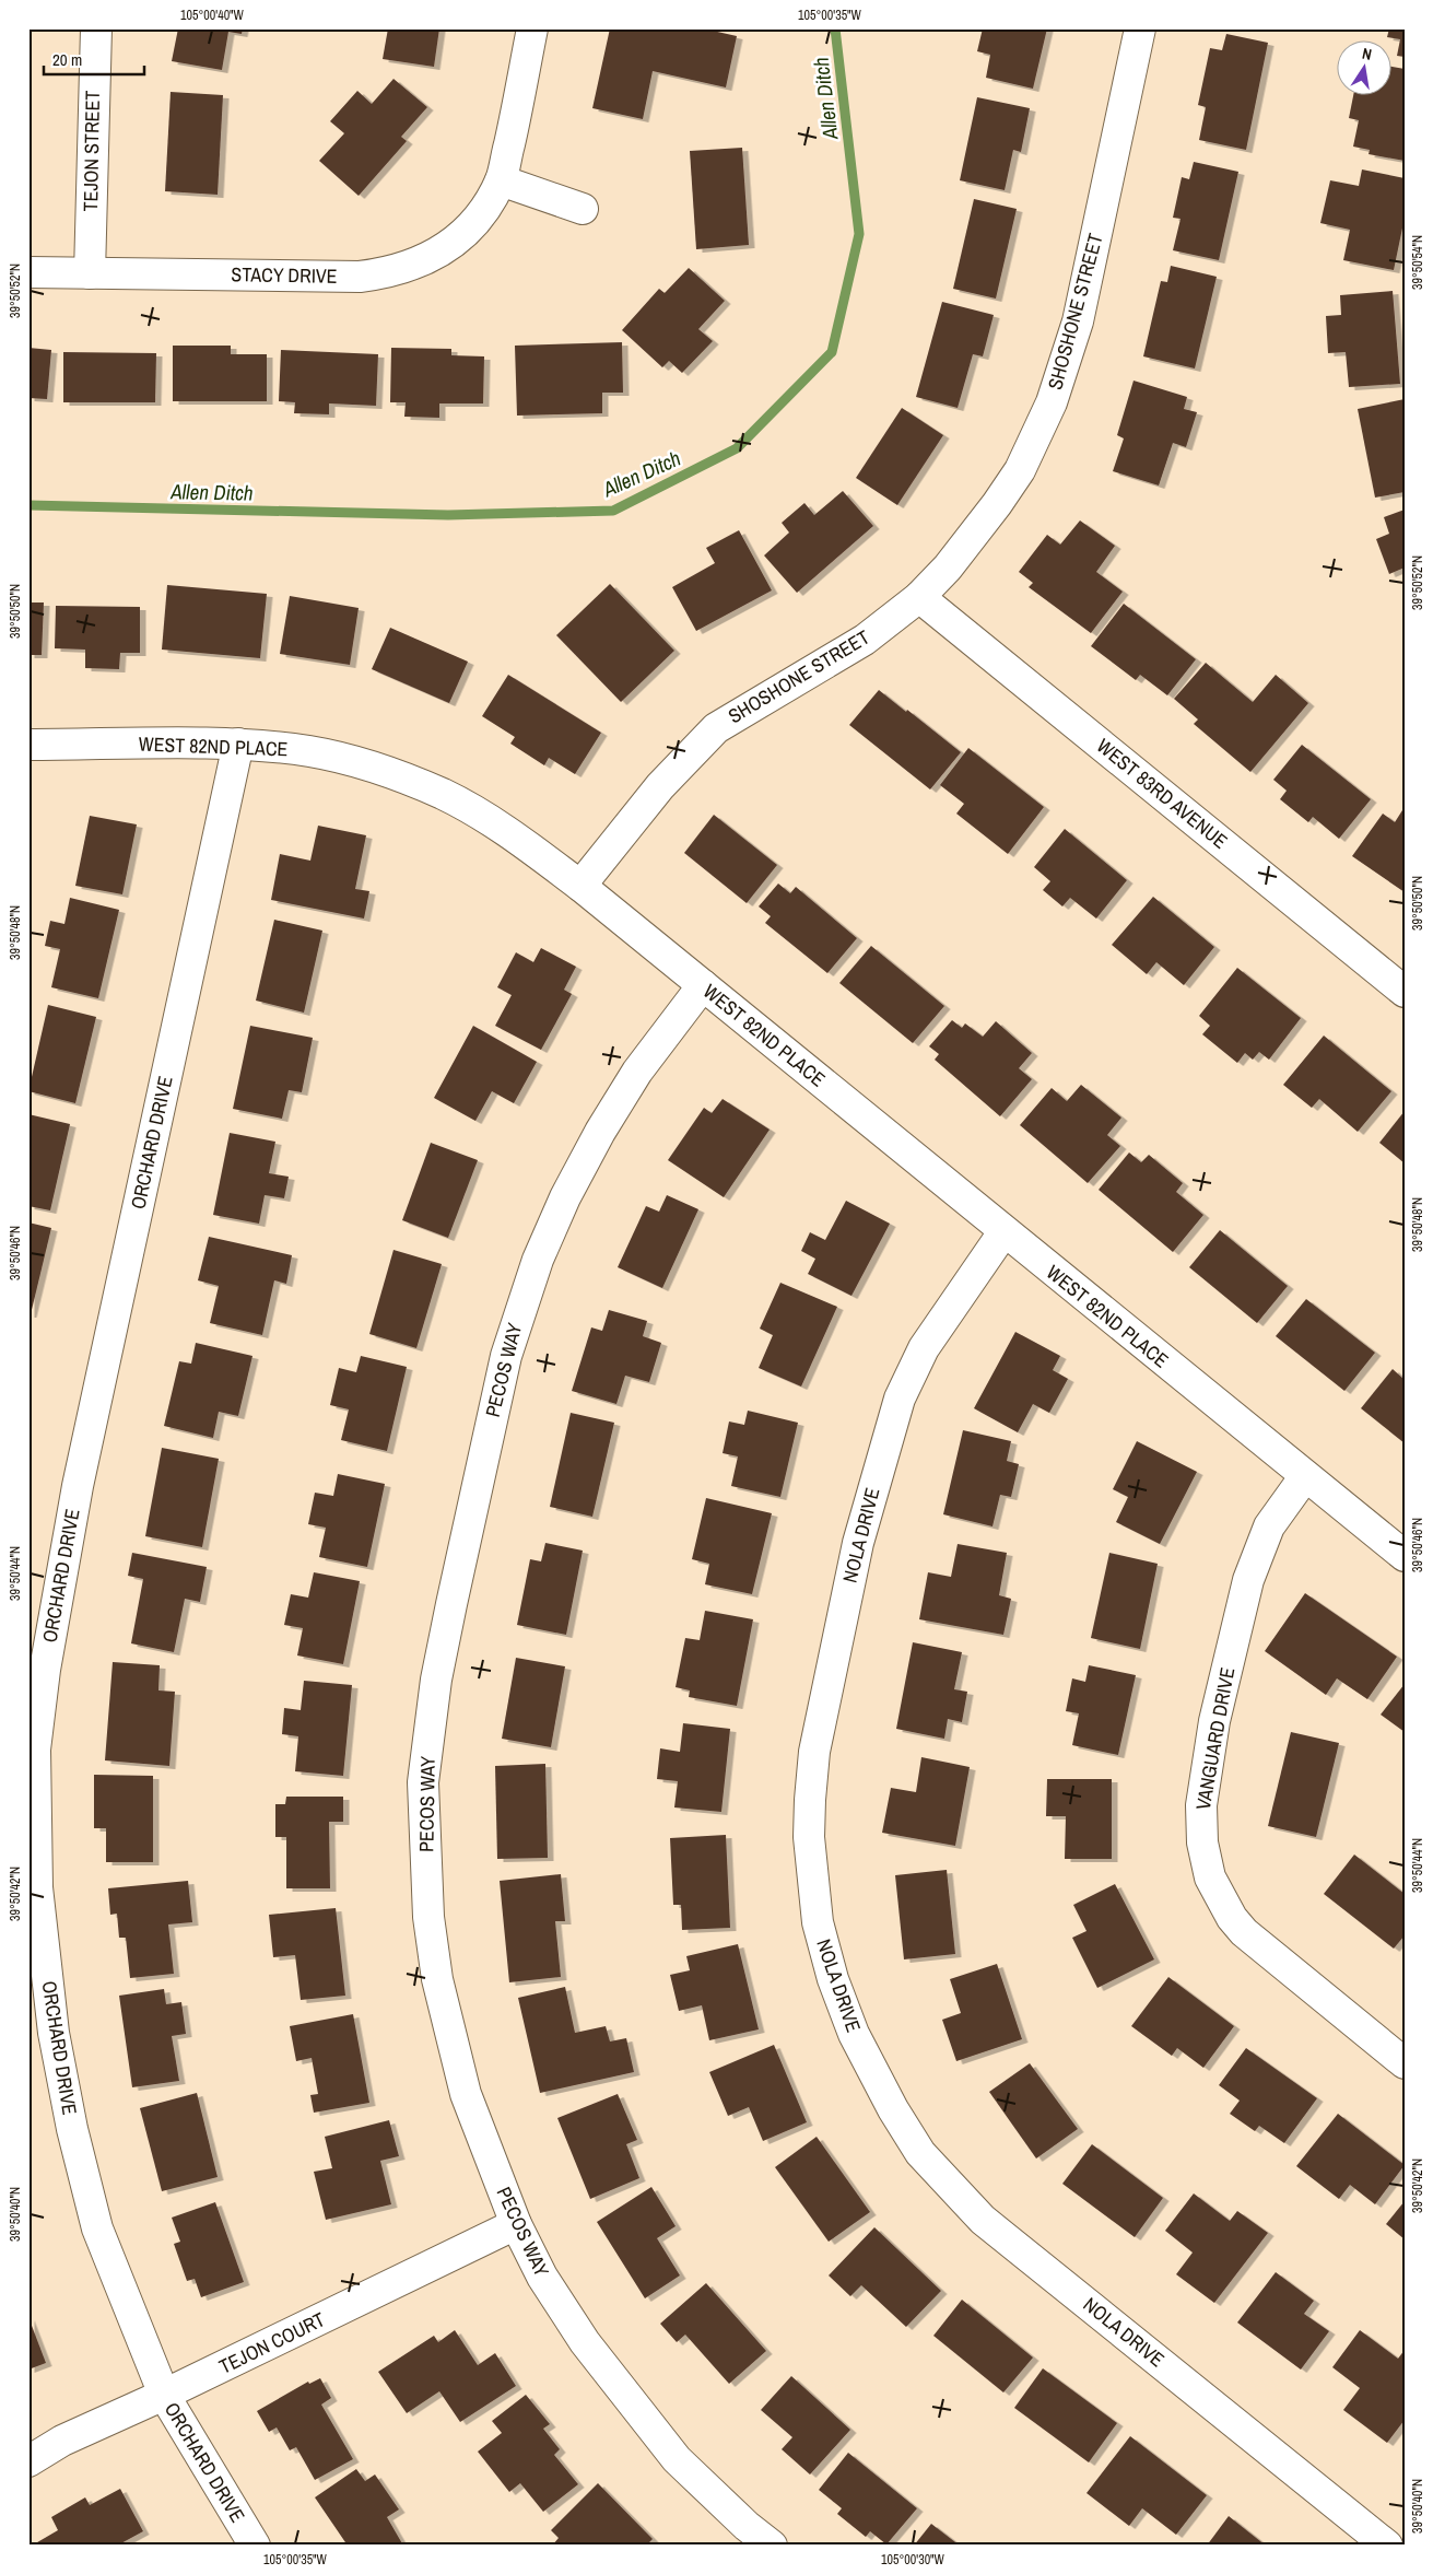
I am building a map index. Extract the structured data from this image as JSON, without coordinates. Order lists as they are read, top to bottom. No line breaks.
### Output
{"streets":{"street":["TEJON STREET","STACY DRIVE","SHOSHONE STREET","WEST 82ND PLACE","WEST 83RD AVENUE","ORCHARD DRIVE","PECOS WAY","NOLA DRIVE","VANGUARD DRIVE","TEJON COURT"]},"crossings":[["TEJON STREET","STACY DRIVE"],["SHOSHONE STREET","WEST 82ND PLACE"],["SHOSHONE STREET","WEST 83RD AVENUE"],["WEST 82ND PLACE","ORCHARD DRIVE"],["WEST 82ND PLACE","PECOS WAY"],["WEST 82ND PLACE","NOLA DRIVE"],["WEST 82ND PLACE","VANGUARD DRIVE"],["ORCHARD DRIVE","TEJON COURT"],["PECOS WAY","TEJON COURT"]],"water":["Allen Ditch"],"scale_bar":"20 m","north":"top","coordinates":["105°00'40\"W","105°00'35\"W","39°50'54\"N","39°50'52\"N","39°50'50\"N","39°50'48\"N","39°50'46\"N","39°50'44\"N","39°50'42\"N","39°50'40\"N","105°00'30\"W"]}
